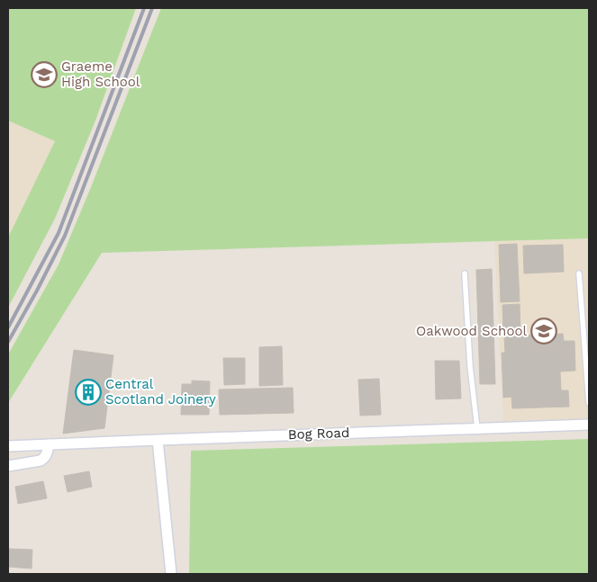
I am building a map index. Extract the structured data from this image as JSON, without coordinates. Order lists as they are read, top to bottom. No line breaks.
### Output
{"streets":{"street":["Bog Road"]},"places":{"school or university":["Graeme High School","Oakwood School"],"building":["Central Scotland Joinery"]}}
